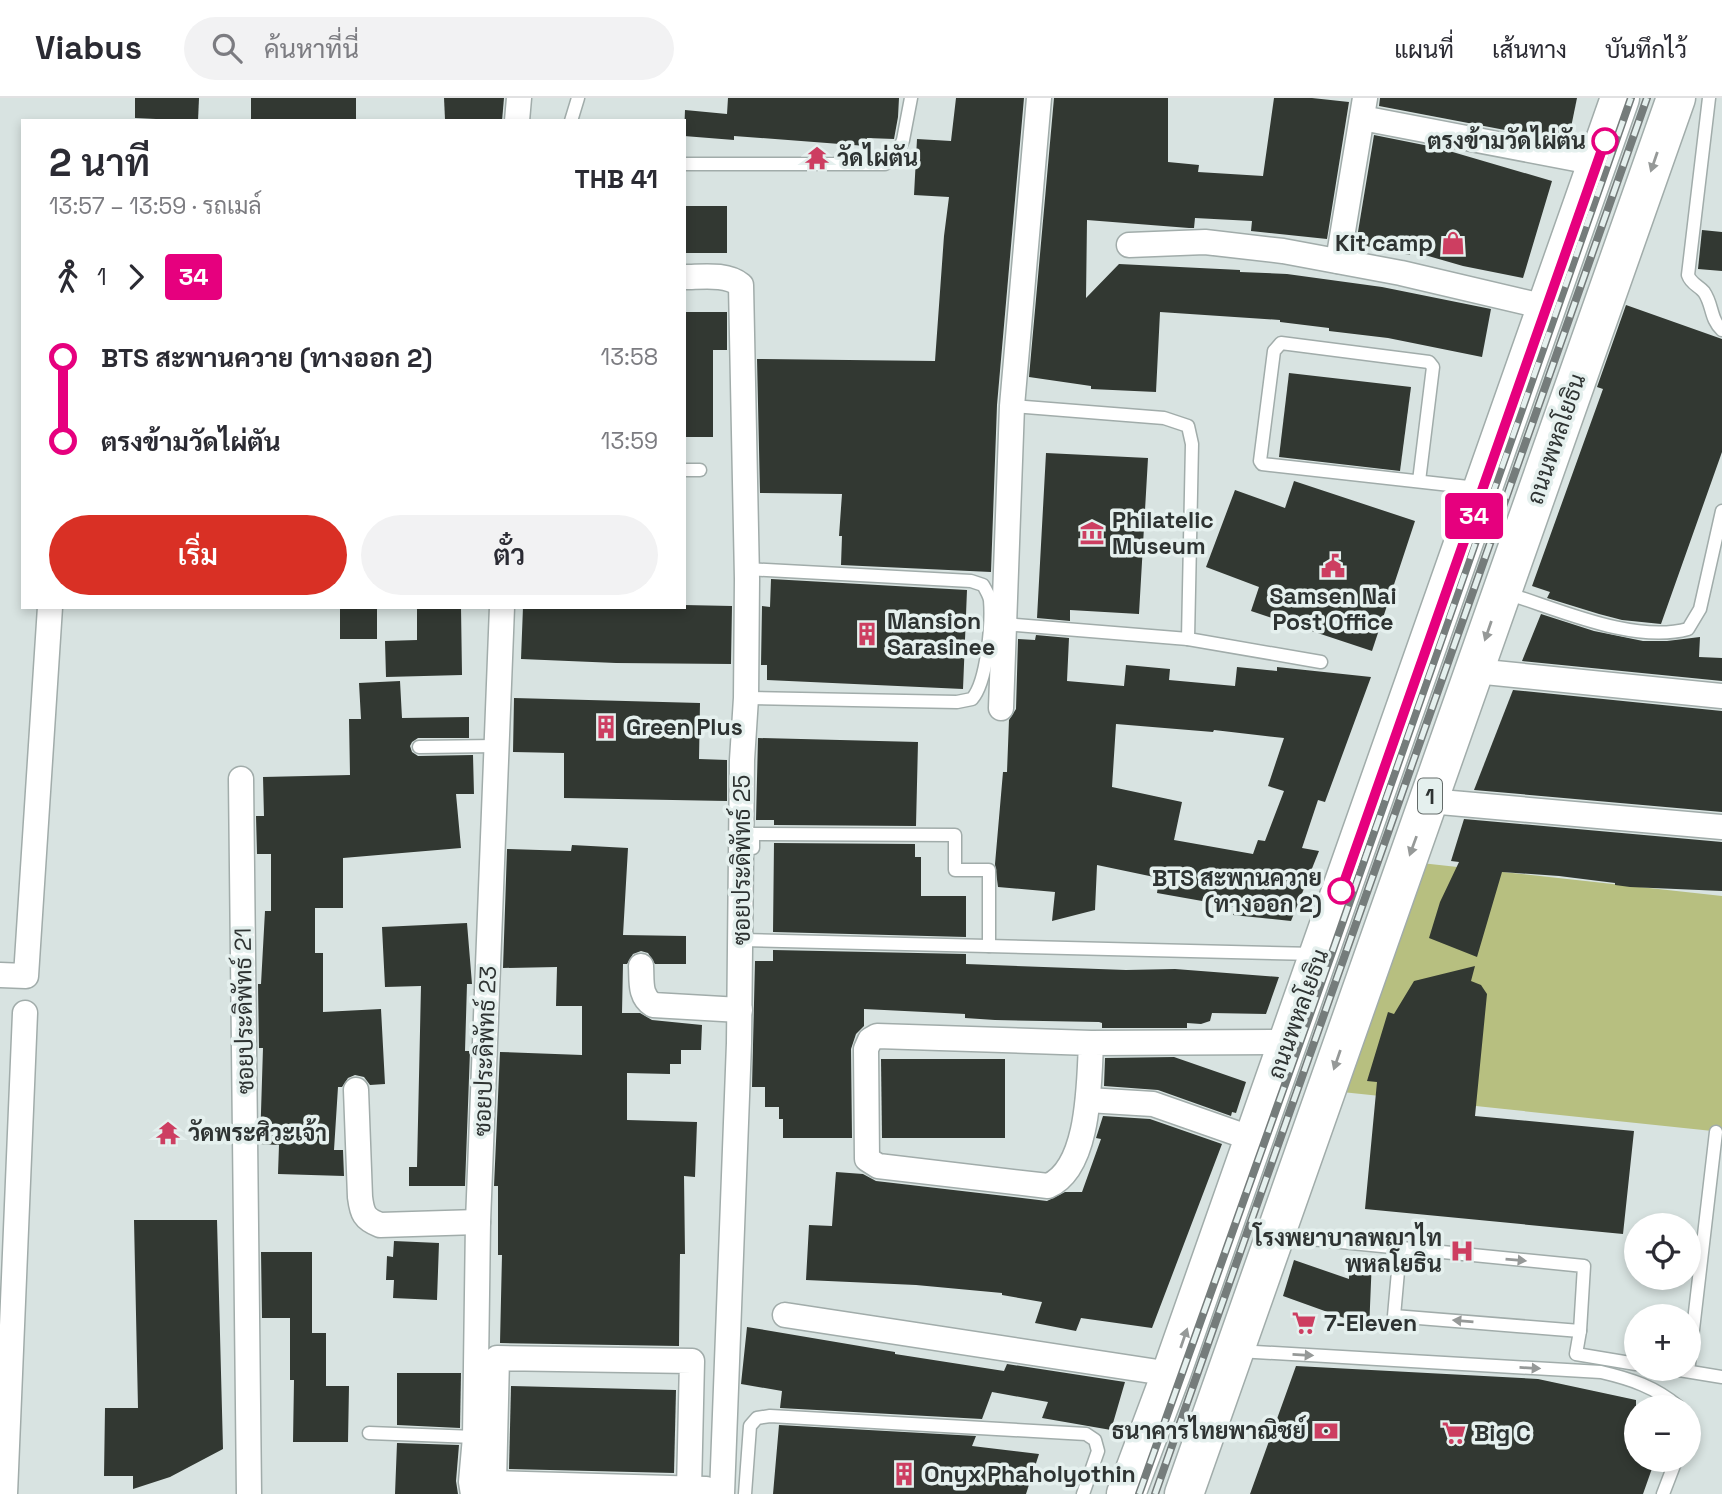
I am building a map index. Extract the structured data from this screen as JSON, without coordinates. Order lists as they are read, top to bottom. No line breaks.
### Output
{"streets":{"main road":["ถนนพหลโยธิน","1"],"street":["ซอยประดิพัทธ์ 25","ซอยประดิพัทธ์ 21","ซอยประดิพัทธ์ 23"]},"places":{"other":["ตรงข้ามวัดไผ่ตัน","BTS สะพานควาย (ทางออก 2)"],"temple":["วัดไผ่ตัน","วัดพระศิวะเจ้า"],"shop":["Kit camp"],"museum":["Philatelic Museum"],"public building":["Samsen Nai Post Office"],"building":["Mansion Sarasinee","Green Plus","Onyx Phaholyothin"],"hospital":["โรงพยาบาลพญาไท พหลโยธิน"],"supermarket":["7-Eleven","Big C"],"bank":["ธนาคารไทยพาณิชย์"]},"lines":["bus line 34"],"page":{"header":"Viabus","search":"ค้นหาที่นี่","nav":["แผนที่","เส้นทาง","บันทึกไว้"],"on_map":"34","heading":["2 นาที","13:57 – 13:59 · รถเมล์","THB 41"],"legs":["1","34"],"list":[{"name":"BTS สะพานควาย (ทางออก 2)","value":"13:58"},{"name":"ตรงข้ามวัดไผ่ตัน","value":"13:59"}],"buttons":["เริ่ม","ตั๋ว"],"map_buttons":["+","−"]}}
